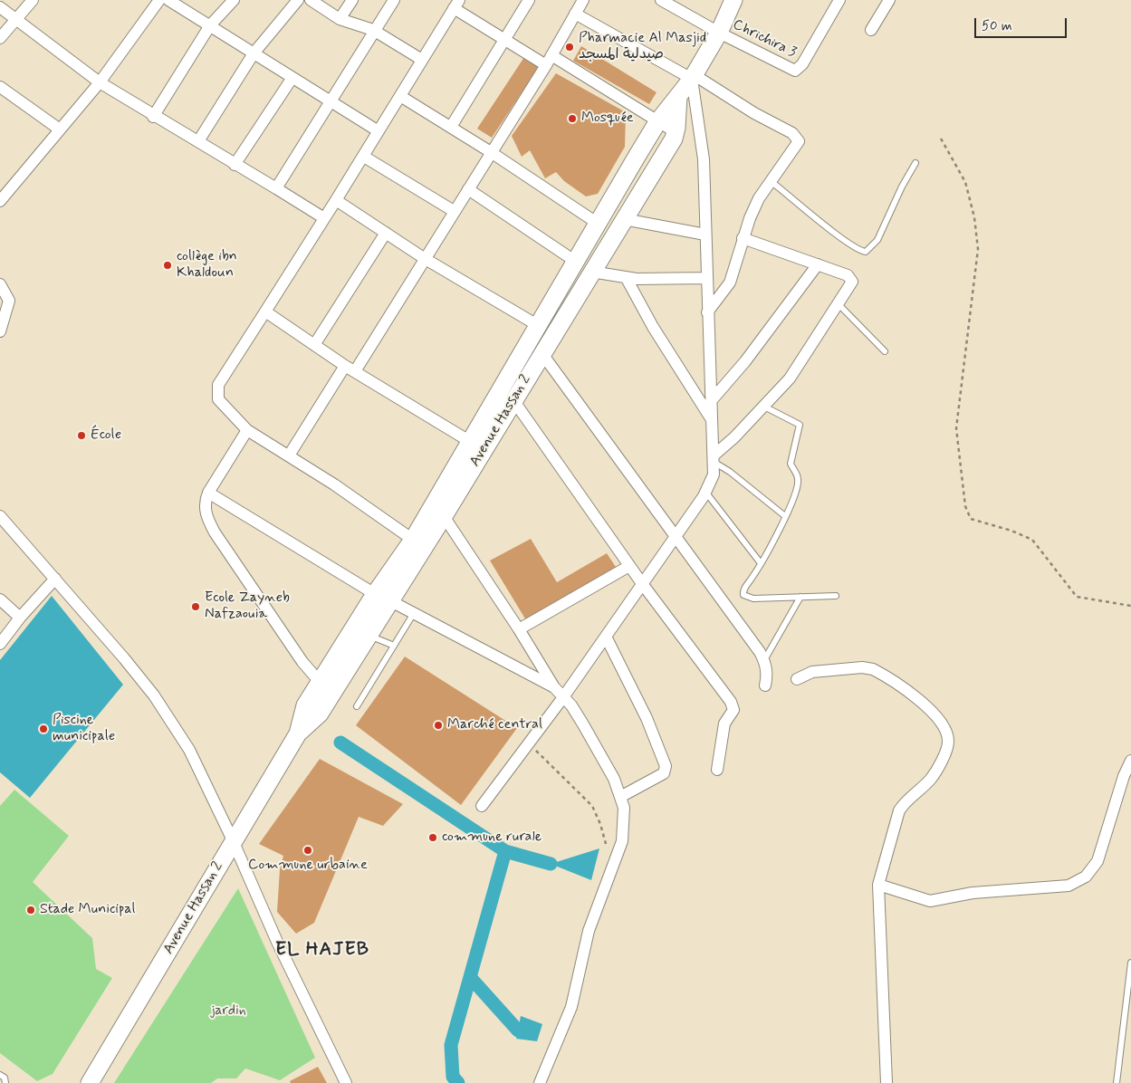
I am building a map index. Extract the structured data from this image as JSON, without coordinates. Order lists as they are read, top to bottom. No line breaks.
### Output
{"streets":{"main road":["Avenue Hassan 2"],"street":["Chrichira 3"]},"crossings":[["Chrichira 3","Avenue Hassan 2"]],"districts":["EL HAJEB"],"parks":["jardin"],"places":["Pharmacie Al Masjid صيدلية المسجد","Mosquée","collège ibn Khaldoun","École","Ecole Zayneb Nafzaouia","Marché central","Piscine municipale","commune rurale","Commune urbaine","Stade Municipal"],"scale_bar":"50 m"}
